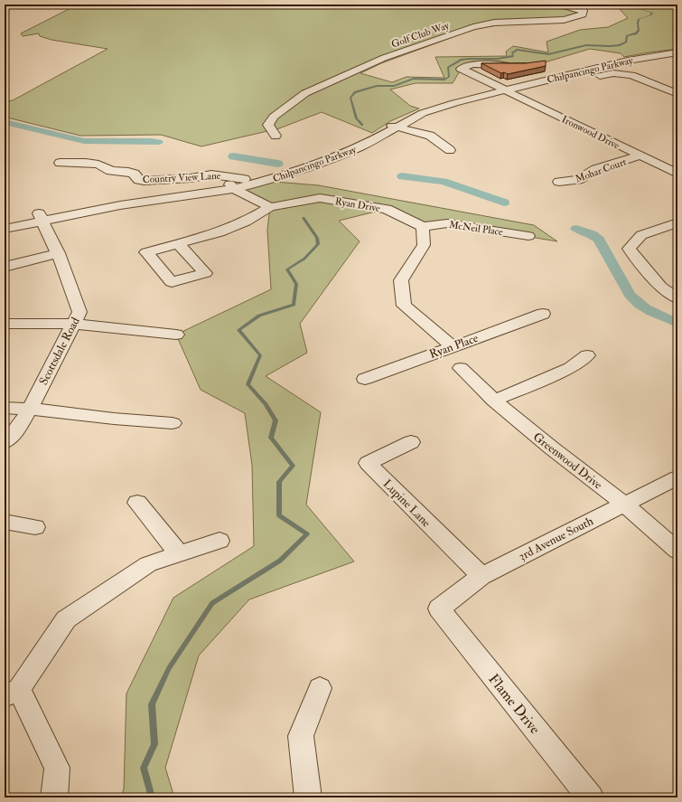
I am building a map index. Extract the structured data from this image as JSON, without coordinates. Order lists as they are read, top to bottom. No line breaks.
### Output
{"streets":{"street":["Golf Club Way","Chilpancingo Parkway","Ironwood Drive","Mohar Court","Country View Lane","Ryan Drive","McNeil Place","Ryan Place","Scottsdale Road","Greenwood Drive","Lupine Lane","3rd Avenue South","Flame Drive"]},"crossings":[["Chilpancingo Parkway","Ironwood Drive"],["Chilpancingo Parkway","Country View Lane"],["Chilpancingo Parkway","Scottsdale Road"],["Ironwood Drive","Mohar Court"],["Ryan Drive","McNeil Place"],["Greenwood Drive","3rd Avenue South"],["Lupine Lane","3rd Avenue South"],["3rd Avenue South","Flame Drive"]]}
